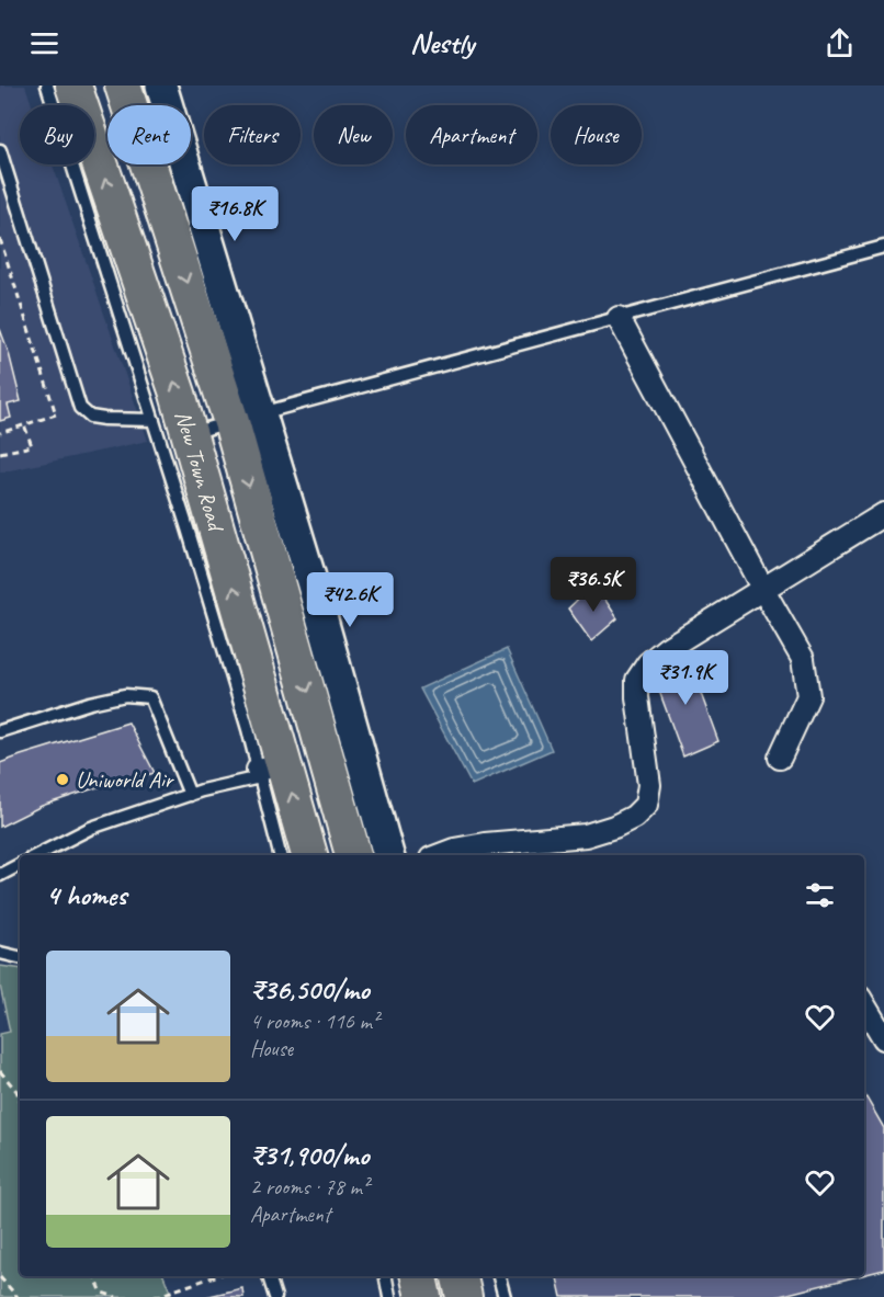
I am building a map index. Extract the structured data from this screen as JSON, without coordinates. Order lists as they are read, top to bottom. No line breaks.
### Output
{"streets":{"main road":["New Town Road"]},"places":["Uniworld Air"],"page":{"header":"Nestly","chip":["Buy","Rent","Filters","New","Apartment","House"],"price":["₹16.8K","₹36.5K","₹42.6K","₹31.9K"],"heading":"4 homes","list":[{"name":"₹36,500/mo","note":"4 rooms · 116 m² · House"},{"name":"₹31,900/mo","note":"2 rooms · 78 m² · Apartment"}]}}
